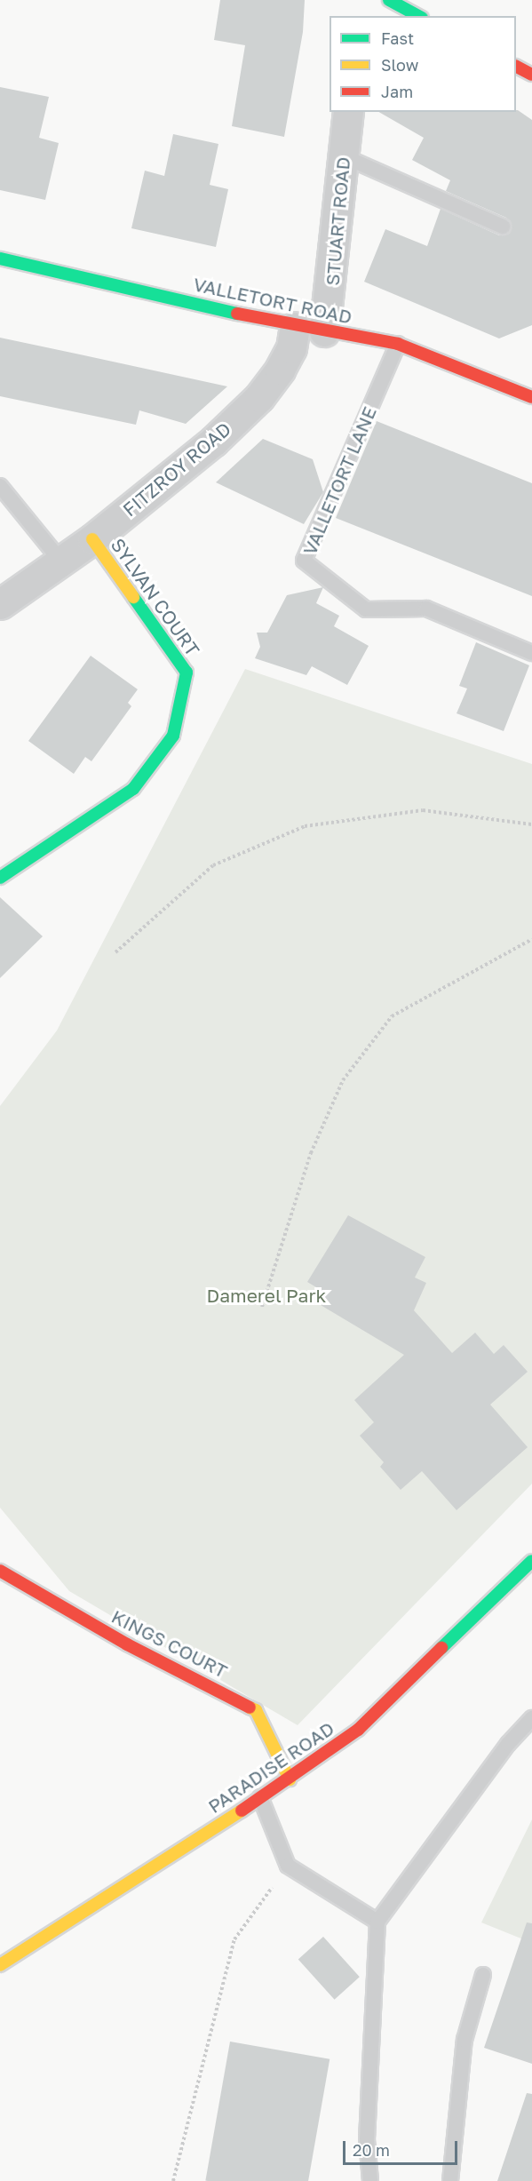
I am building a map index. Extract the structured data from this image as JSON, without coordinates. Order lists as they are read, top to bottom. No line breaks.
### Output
{"streets":{"street":["STUART ROAD","VALLETORT ROAD","FITZROY ROAD","SYLVAN COURT","KINGS COURT","PARADISE ROAD"],"lane":["VALLETORT LANE"]},"crossings":[["STUART ROAD","VALLETORT ROAD"],["VALLETORT ROAD","FITZROY ROAD"],["VALLETORT ROAD","VALLETORT LANE"],["FITZROY ROAD","SYLVAN COURT"],["KINGS COURT","PARADISE ROAD"]],"parks":["Damerel Park"],"legend":["Fast","Slow","Jam"],"scale_bar":"20 m"}
